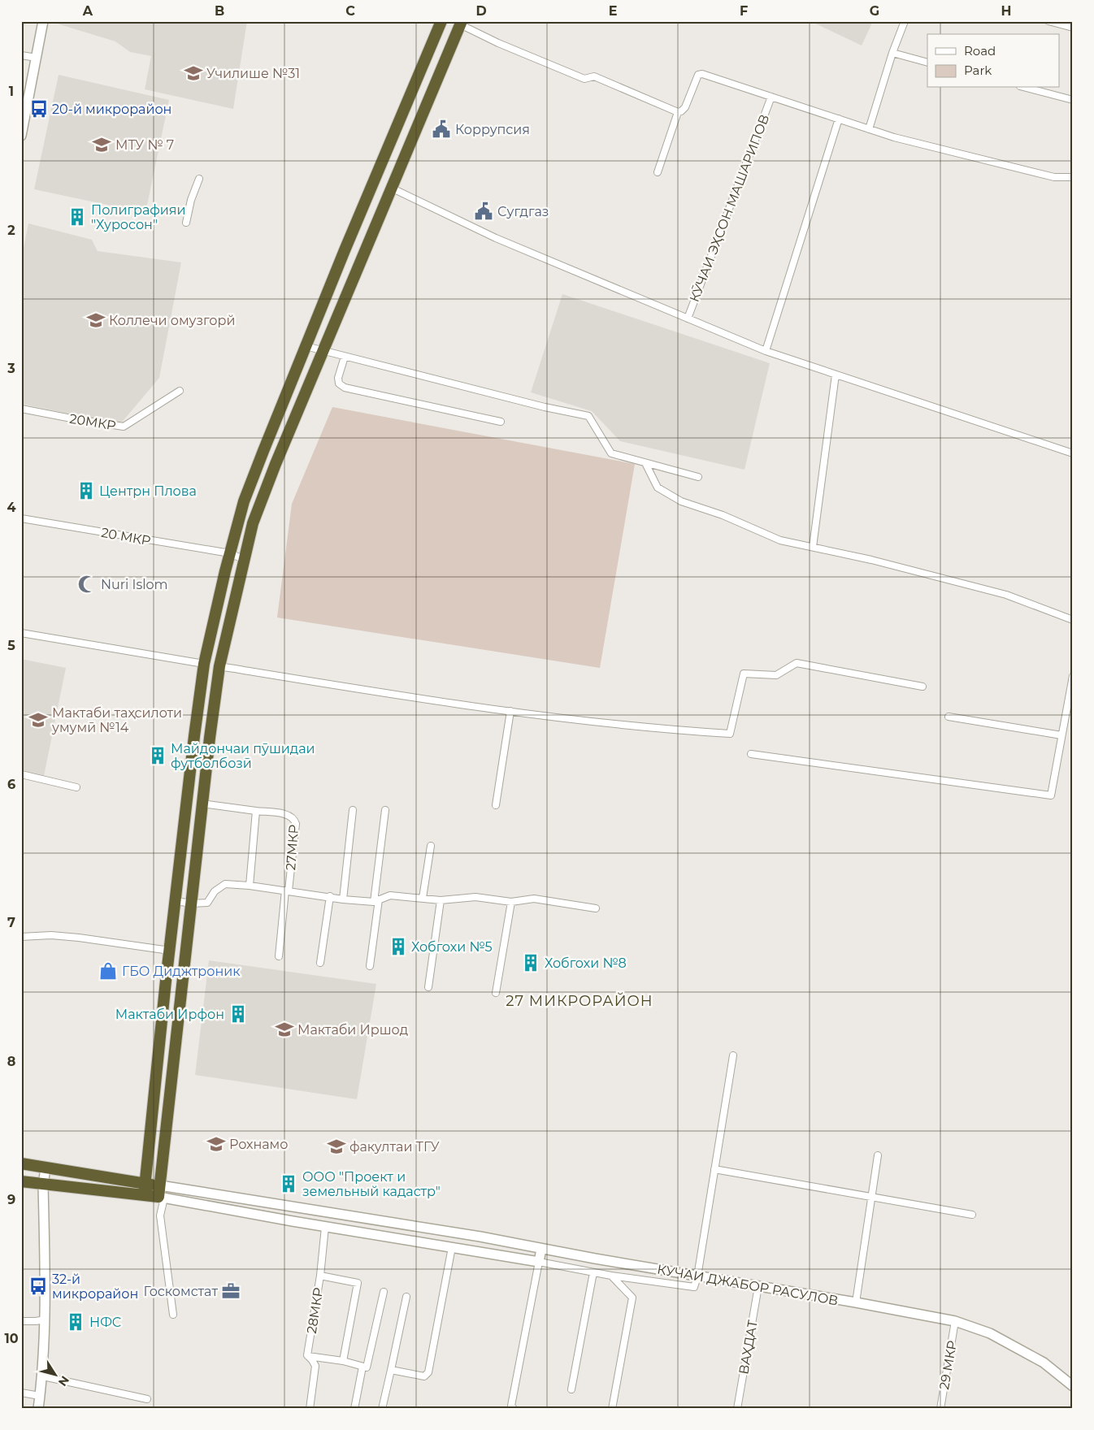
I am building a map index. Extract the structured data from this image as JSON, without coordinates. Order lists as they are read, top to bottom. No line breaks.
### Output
{"streets":{"street":["КӮЧАИ ЭҲСОН МАШАРИПОВ","20МКР","20 МКР","27МКР","КУЧАИ ДЖАБОР РАСУЛОВ","28МКР","ВАҲДАТ","29 МКР"]},"crossings":[["КУЧАИ ДЖАБОР РАСУЛОВ","ВАҲДАТ"],["КУЧАИ ДЖАБОР РАСУЛОВ","29 МКР"]],"districts":["27 МИКРОРАЙОН"],"places":{"school or university":["Училише №31","МТУ № 7","Коллечи омузгорй","Мактаби таҳсилоти умумӣ №14","Мактаби Иршод","Рохнамо","факултаи ТГУ"],"bus stop":["20-й микрорайон","32-й микрорайон"],"public building":["Коррупсия","Сугдгаз"],"building":["Полиграфияи \"Хуросон\"","Центрн Плова","Майдончаи пӯшидаи футболбозӣ","Хобгохи №5","Хобгохи №8","Мактаби Ирфон","ООО \"Проект и земельный кадастр\"","НФС"],"mosque":["Nuri Islom"],"shop":["ГБО Диджтроник"],"office":["Госкомстат"]},"legend":["Road","Park"],"north":"bottom right","grid":{"columns":["A","B","C","D","E","F","G","H"],"rows":["1","2","3","4","5","6","7","8","9","10"]}}
